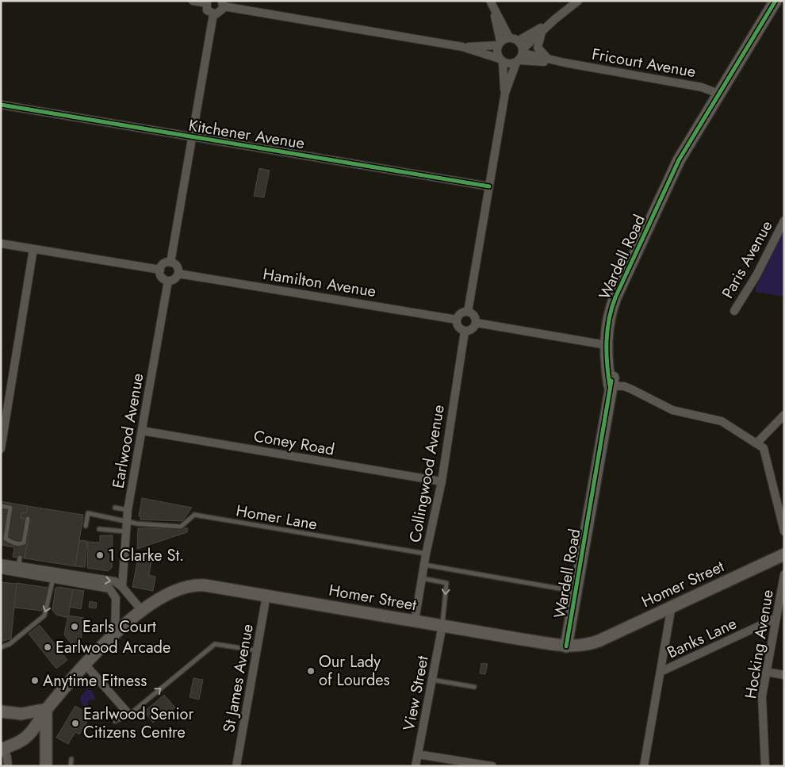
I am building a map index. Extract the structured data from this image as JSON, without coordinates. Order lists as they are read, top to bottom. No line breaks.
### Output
{"streets":{"main road":["Wardell Road","Homer Street"],"street":["Fricourt Avenue","Kitchener Avenue","Paris Avenue","Hamilton Avenue","Earlwood Avenue","Coney Road","Collingwood Avenue","Banks Lane","Hocking Avenue","St James Avenue","View Street"],"lane":["Homer Lane"]},"crossings":[["Fricourt Avenue","Wardell Road"],["Wardell Road","Homer Street"],["Hamilton Avenue","Earlwood Avenue"],["Hamilton Avenue","Collingwood Avenue"],["Earlwood Avenue","Coney Road"],["Earlwood Avenue","Homer Lane"],["Coney Road","Collingwood Avenue"],["Collingwood Avenue","Homer Lane"],["Collingwood Avenue","Homer Street"],["Homer Street","St James Avenue"],["Homer Street","View Street"],["Banks Lane","Hocking Avenue"]],"places":["1 Clarke St.","Earls Court","Earlwood Arcade","Our Lady of Lourdes","Anytime Fitness","Earlwood Senior Citizens Centre"]}
